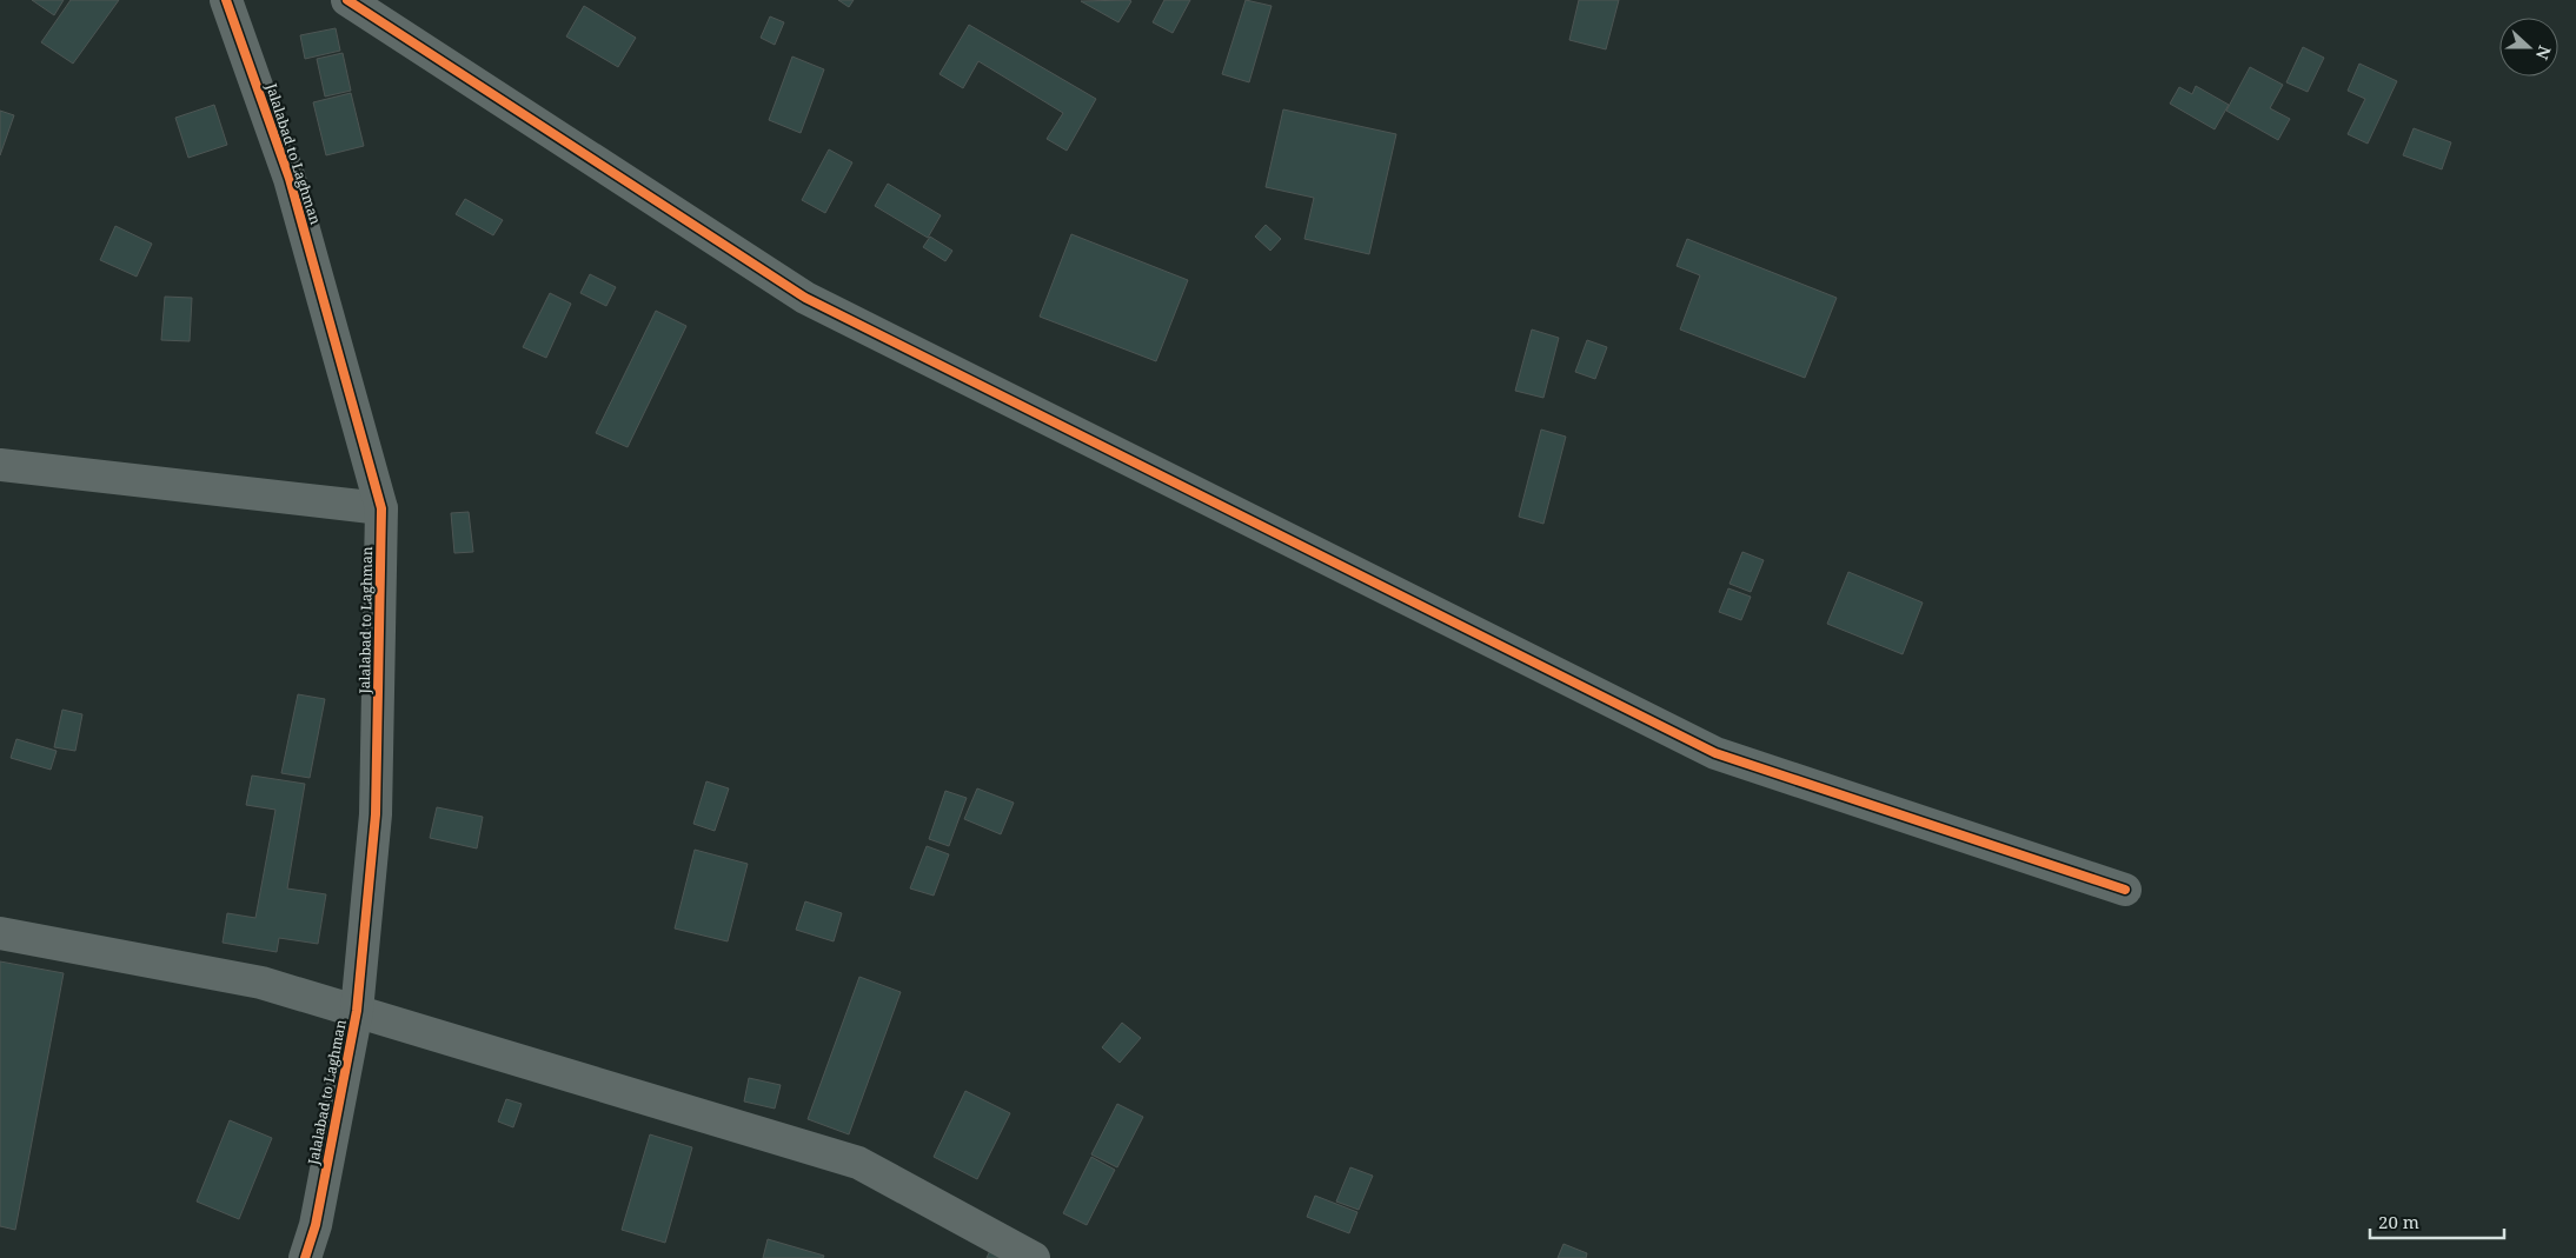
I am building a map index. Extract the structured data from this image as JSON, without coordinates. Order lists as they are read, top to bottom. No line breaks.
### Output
{"streets":{"street":["Jalalabad to Laghman"]},"scale_bar":"20 m","north":"right"}
